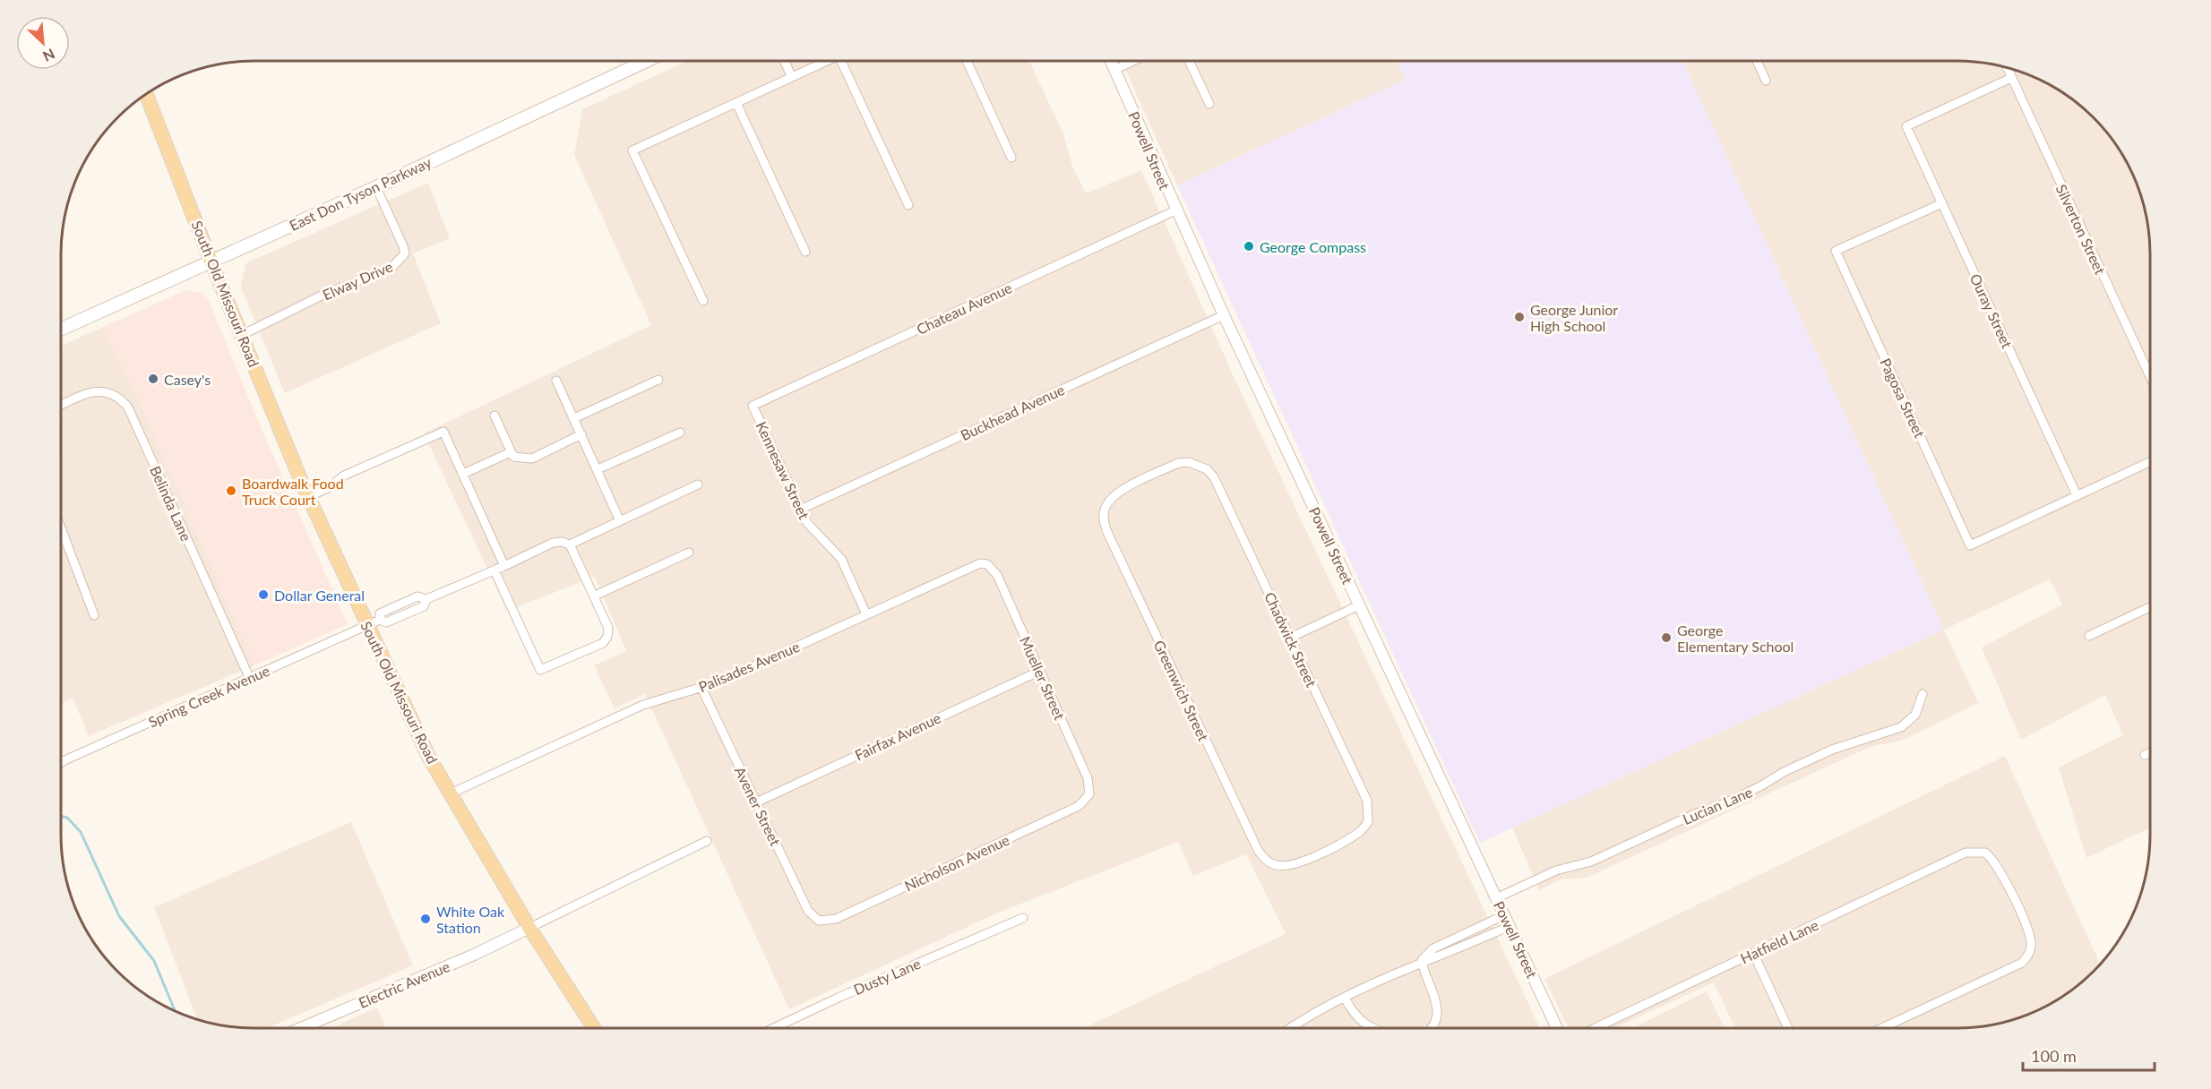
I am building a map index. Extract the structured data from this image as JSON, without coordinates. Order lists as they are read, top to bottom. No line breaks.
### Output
{"streets":{"main road":["East Don Tyson Parkway","South Old Missouri Road"],"street":["Powell Street","Silverton Street","Elway Drive","Chateau Avenue","Ouray Street","Pagosa Street","Buckhead Avenue","Kennesaw Street","Belinda Lane","Chadwick Street","Palisades Avenue","Mueller Street","Greenwich Street","Spring Creek Avenue","Fairfax Avenue","Lucian Lane","Avener Street","Nicholson Avenue","Hatfield Lane","Dusty Lane","Electric Avenue"]},"crossings":[["Powell Street","Chateau Avenue"],["Powell Street","Buckhead Avenue"],["Powell Street","Lucian Lane"],["East Don Tyson Parkway","Elway Drive"],["East Don Tyson Parkway","South Old Missouri Road"],["Silverton Street","Ouray Street"],["Elway Drive","South Old Missouri Road"],["South Old Missouri Road","Palisades Avenue"],["South Old Missouri Road","Spring Creek Avenue"],["South Old Missouri Road","Electric Avenue"],["Chateau Avenue","Kennesaw Street"],["Ouray Street","Pagosa Street"],["Buckhead Avenue","Kennesaw Street"],["Kennesaw Street","Palisades Avenue"],["Belinda Lane","Spring Creek Avenue"],["Chadwick Street","Greenwich Street"],["Palisades Avenue","Mueller Street"],["Palisades Avenue","Avener Street"],["Mueller Street","Fairfax Avenue"],["Mueller Street","Nicholson Avenue"],["Fairfax Avenue","Avener Street"],["Avener Street","Nicholson Avenue"]],"places":["George Compass","George Junior High School","Casey's","Boardwalk Food Truck Court","Dollar General","George Elementary School","White Oak Station"],"scale_bar":"100 m","north":"bottom right"}
